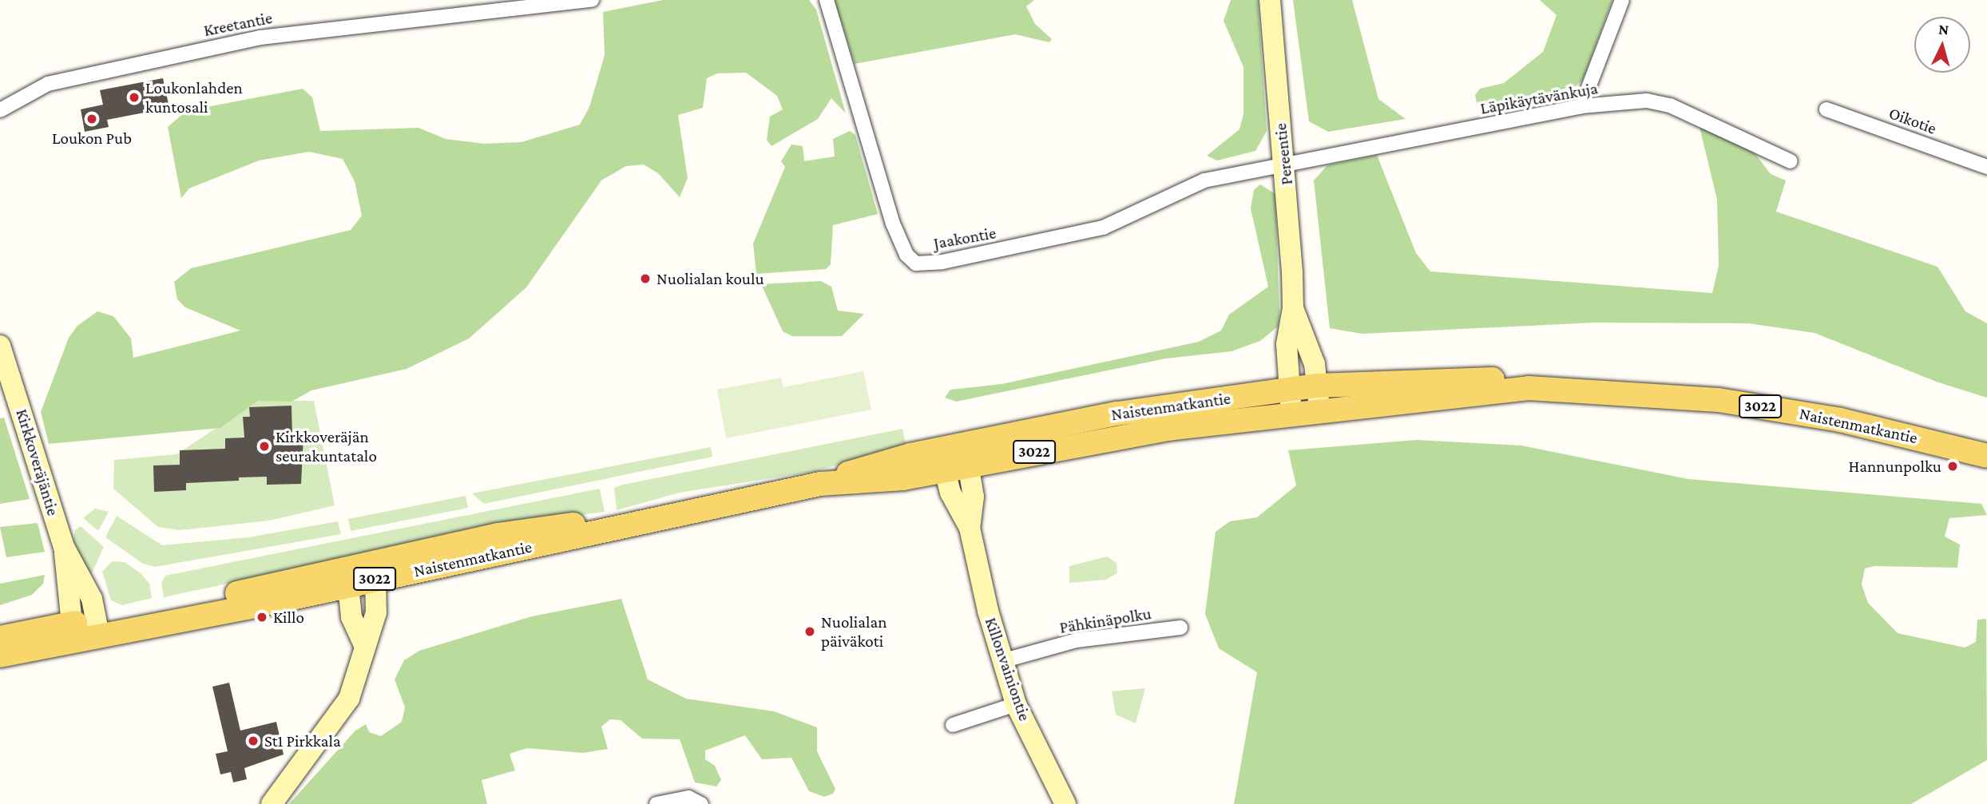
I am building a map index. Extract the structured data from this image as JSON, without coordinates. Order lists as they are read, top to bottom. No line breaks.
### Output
{"streets":{"main road":["Naistenmatkantie","3022"],"street":["Kreetantie","Läpikäytävänkuja","Oikotie","Pereentie","Jaakontie","Kirkkoveräjäntie","Pähkinäpolku","Killonvainiontie"]},"crossings":[["Läpikäytävänkuja","Pereentie"],["Läpikäytävänkuja","Jaakontie"],["Pereentie","Jaakontie"],["Pereentie","Naistenmatkantie"],["Naistenmatkantie","Kirkkoveräjäntie"],["Naistenmatkantie","Killonvainiontie"],["Pähkinäpolku","Killonvainiontie"]],"places":["Loukonlahden kuntosali","Loukon Pub","Nuolialan koulu","Kirkkoveräjän seurakuntatalo","Hannunpolku","Killo","Nuolialan päiväkoti","St1 Pirkkala"],"north":"top"}
